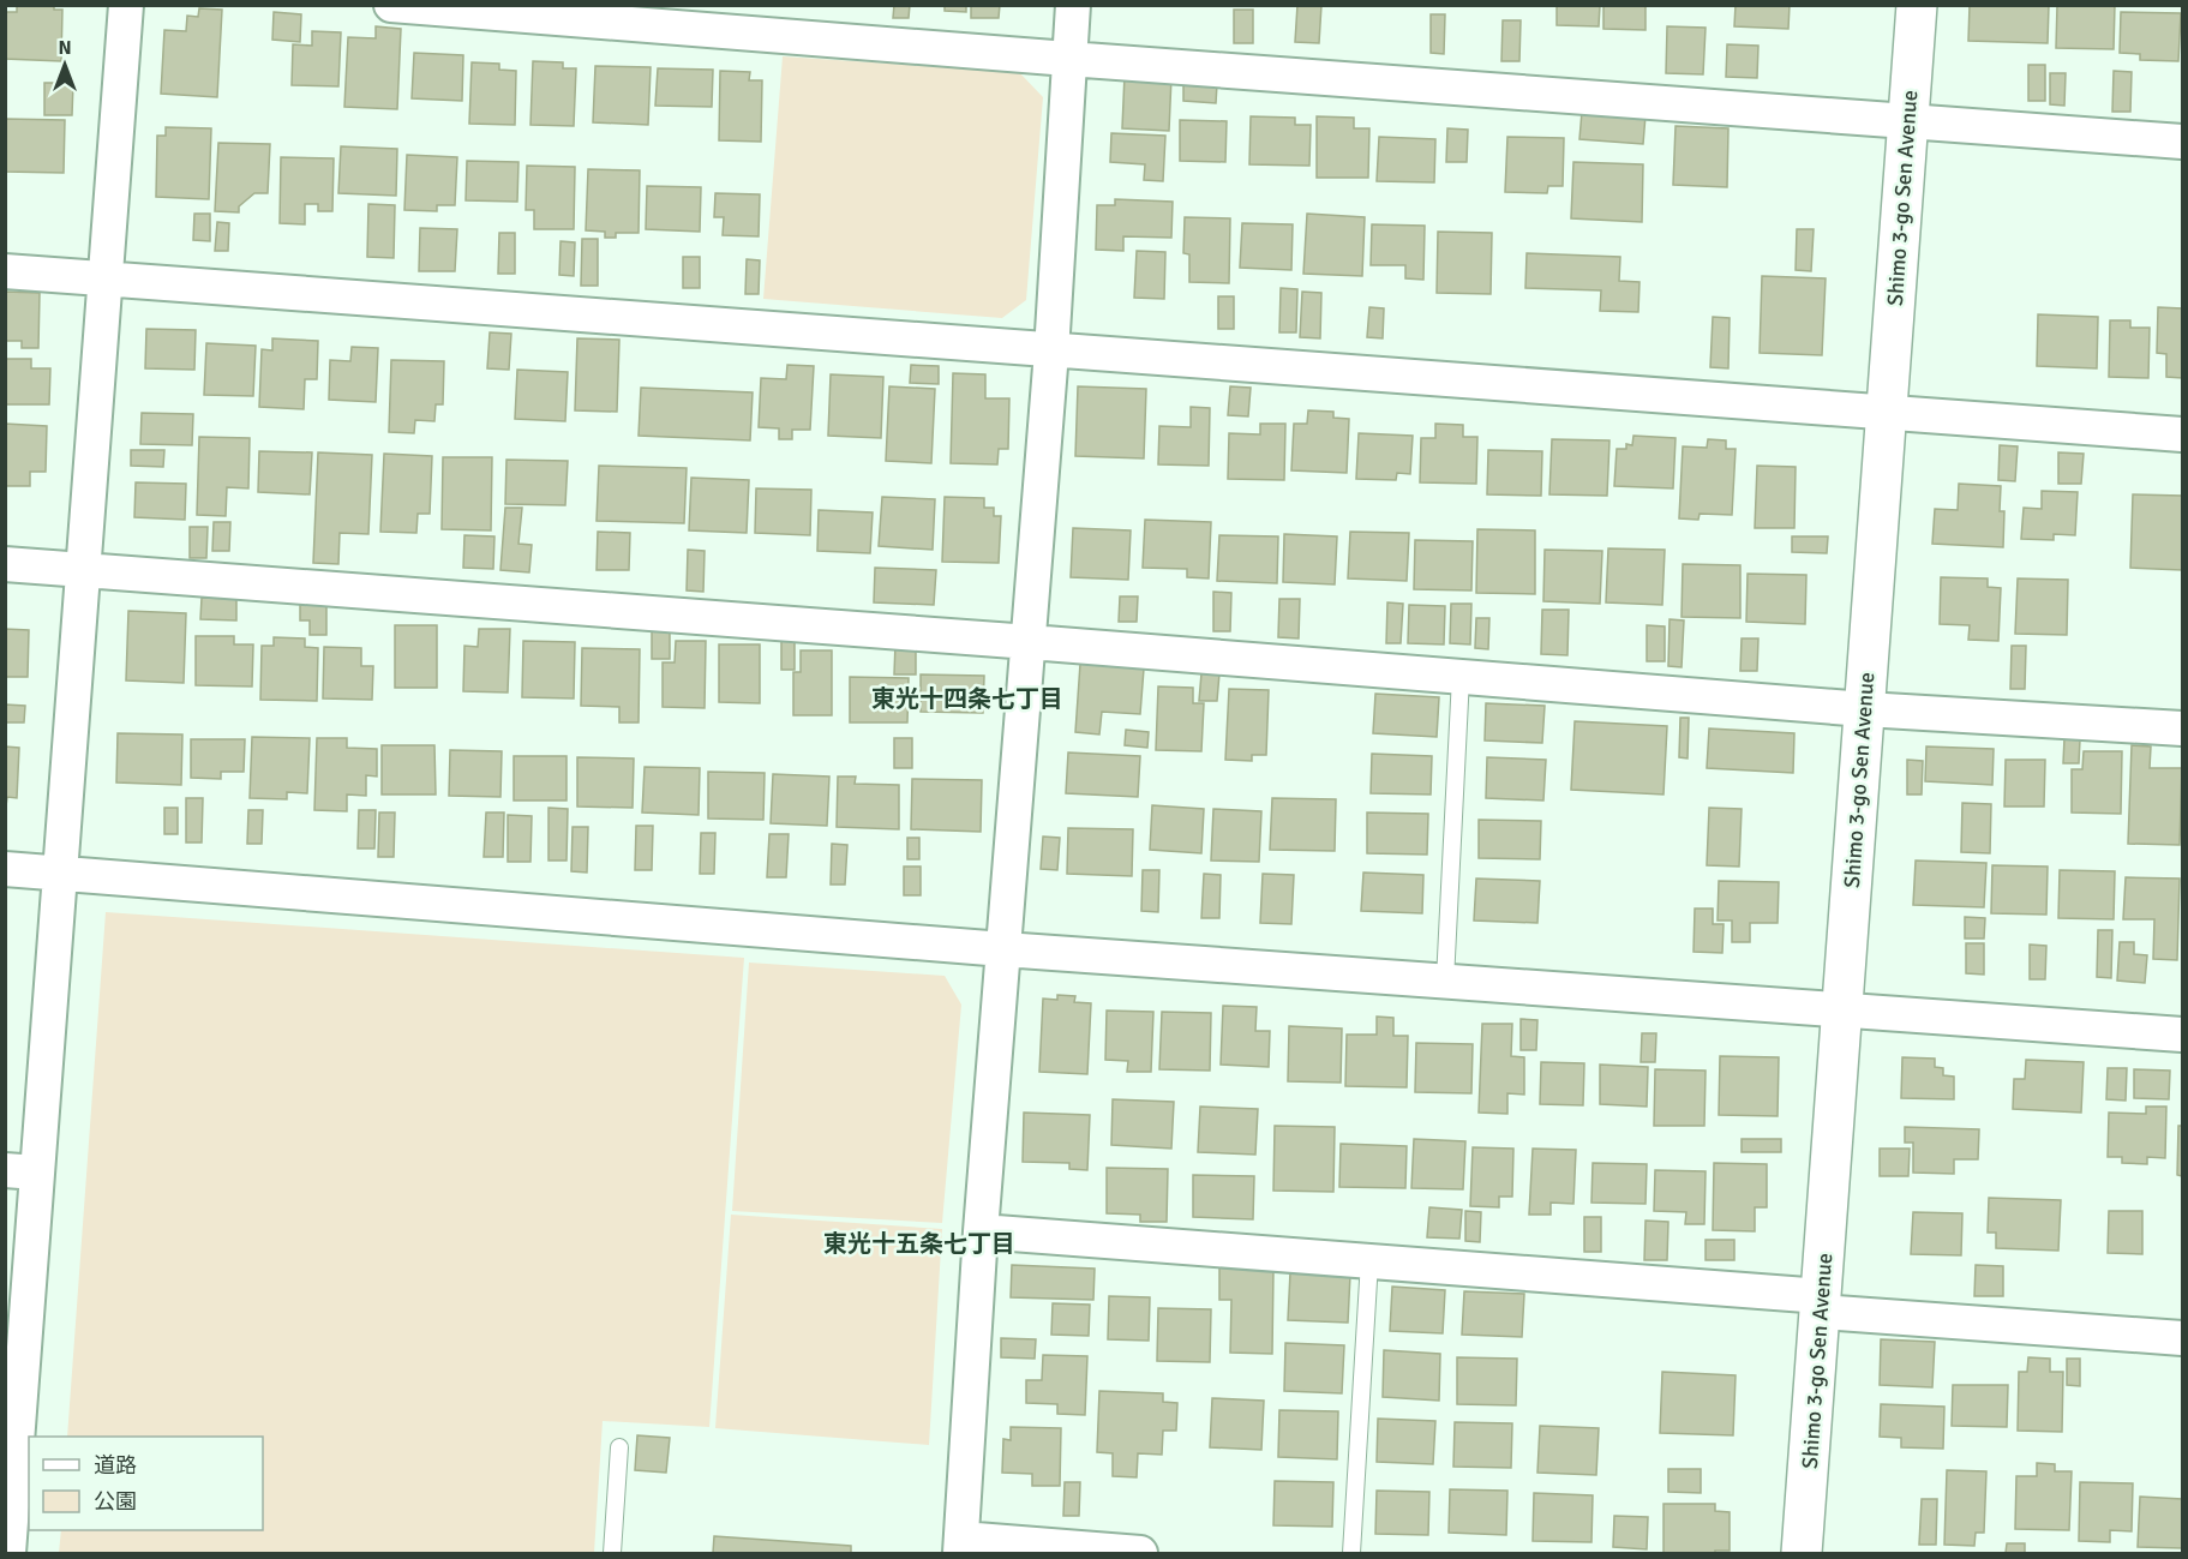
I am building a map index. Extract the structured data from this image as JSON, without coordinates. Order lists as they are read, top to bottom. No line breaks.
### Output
{"streets":{"street":["Shimo 3-go Sen Avenue"]},"districts":["東光十四条七丁目","東光十五条七丁目"],"legend":["道路","公園"],"north":"top"}
